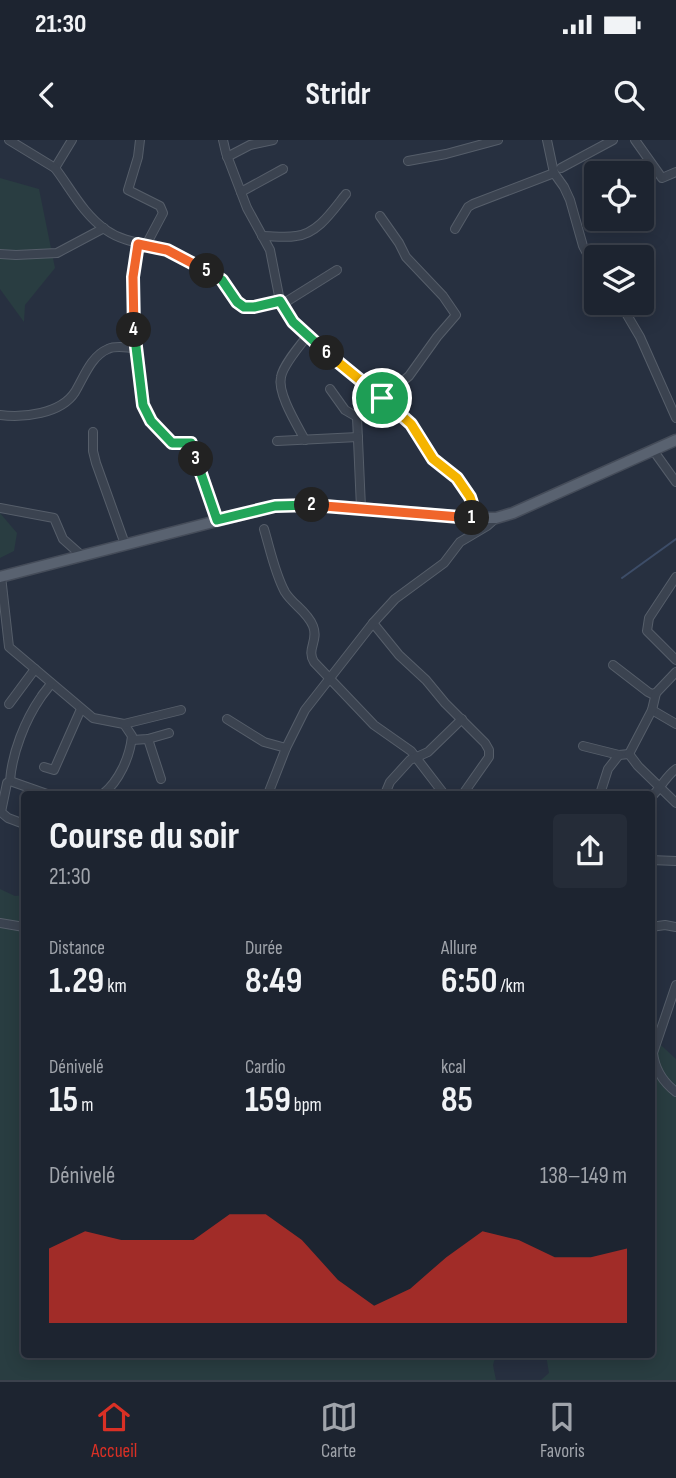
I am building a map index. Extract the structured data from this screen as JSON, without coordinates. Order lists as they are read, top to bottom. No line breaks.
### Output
{"page":{"status":"21:30","header":"Stridr","pins":["5","4","6","3","2","1"],"heading":["Course du soir","21:30"],"stats":[["Distance","1.29 km"],["Durée","8:49"],["Allure","6:50 /km"],["Dénivelé","15 m"],["Cardio","159 bpm"],["kcal","85"]],"chart":["Dénivelé","138–149 m"],"tabs":["Accueil","Carte","Favoris"]}}
